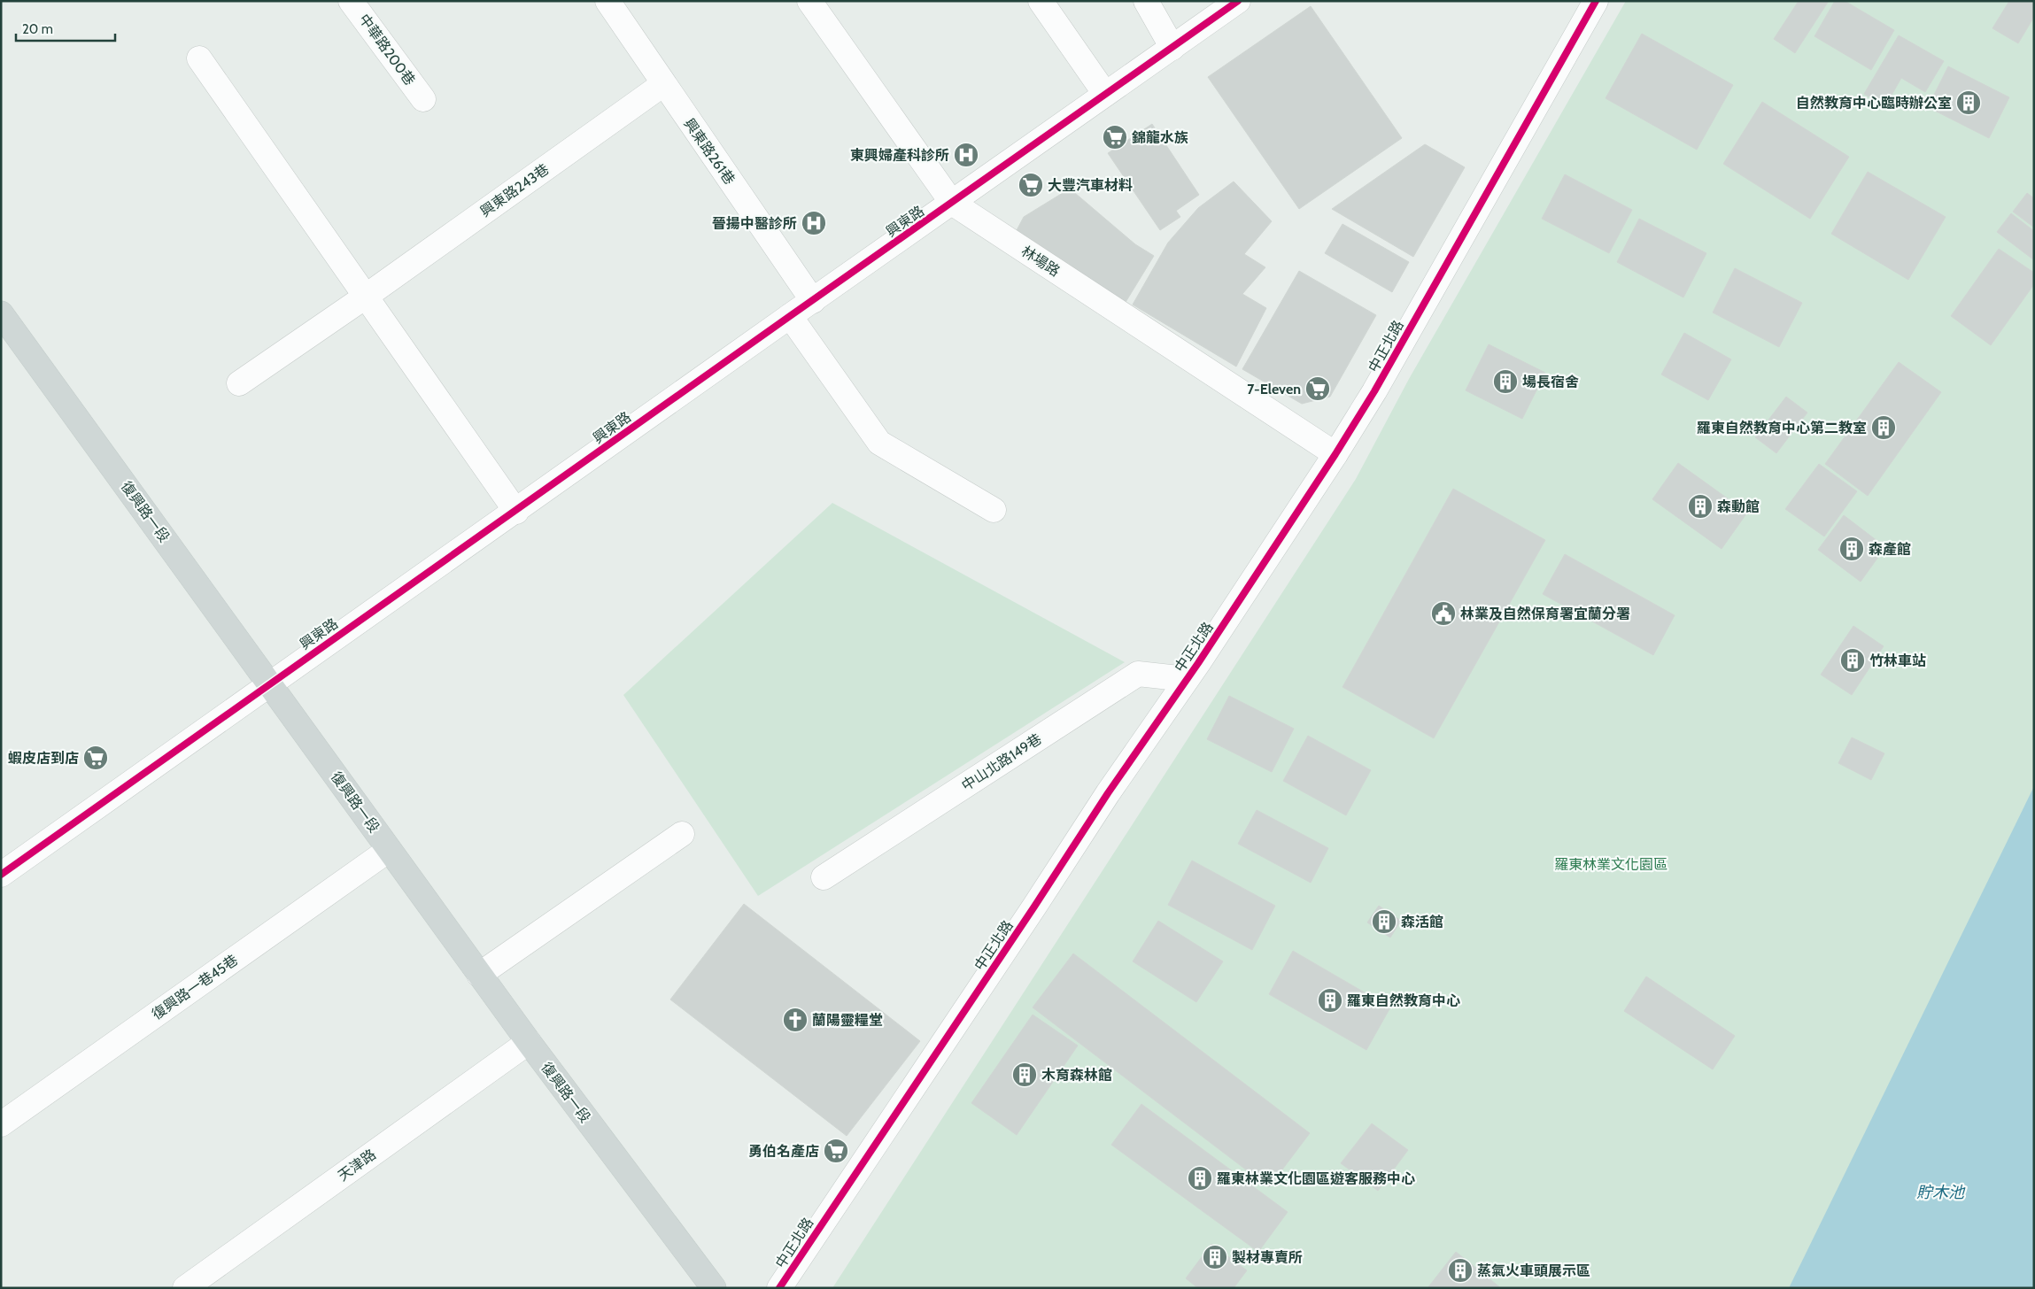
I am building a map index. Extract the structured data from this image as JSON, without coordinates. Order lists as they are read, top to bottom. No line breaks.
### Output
{"streets":{"main road":["復興路一段"],"street":["中華路200巷","興東路261巷","興東路243巷","興東路","林場路","中正北路","中山北路149巷","復興路一巷45巷","天津路"]},"crossings":[["興東路261巷","興東路243巷"],["興東路261巷","興東路"],["興東路","林場路"],["興東路","復興路一段"],["林場路","中正北路"],["中正北路","中山北路149巷"],["復興路一段","復興路一巷45巷"],["復興路一段","天津路"]],"water":["貯木池"],"parks":["羅東林業文化園區"],"places":{"building":["自然教育中心臨時辦公室","場長宿舍","羅東自然教育中心第二教室","森動館","森產館","竹林車站","森活館","羅東自然教育中心","木育森林館","羅東林業文化園區遊客服務中心","製材專賣所","蒸氣火車頭展示區"],"supermarket":["錦龍水族","大豐汽車材料","7-Eleven","蝦皮店到店","勇伯名產店"],"hospital":["東興婦產科診所","晉揚中醫診所"],"public building":["林業及自然保育署宜蘭分署"],"church":["蘭陽靈糧堂"]},"scale_bar":"20 m"}
